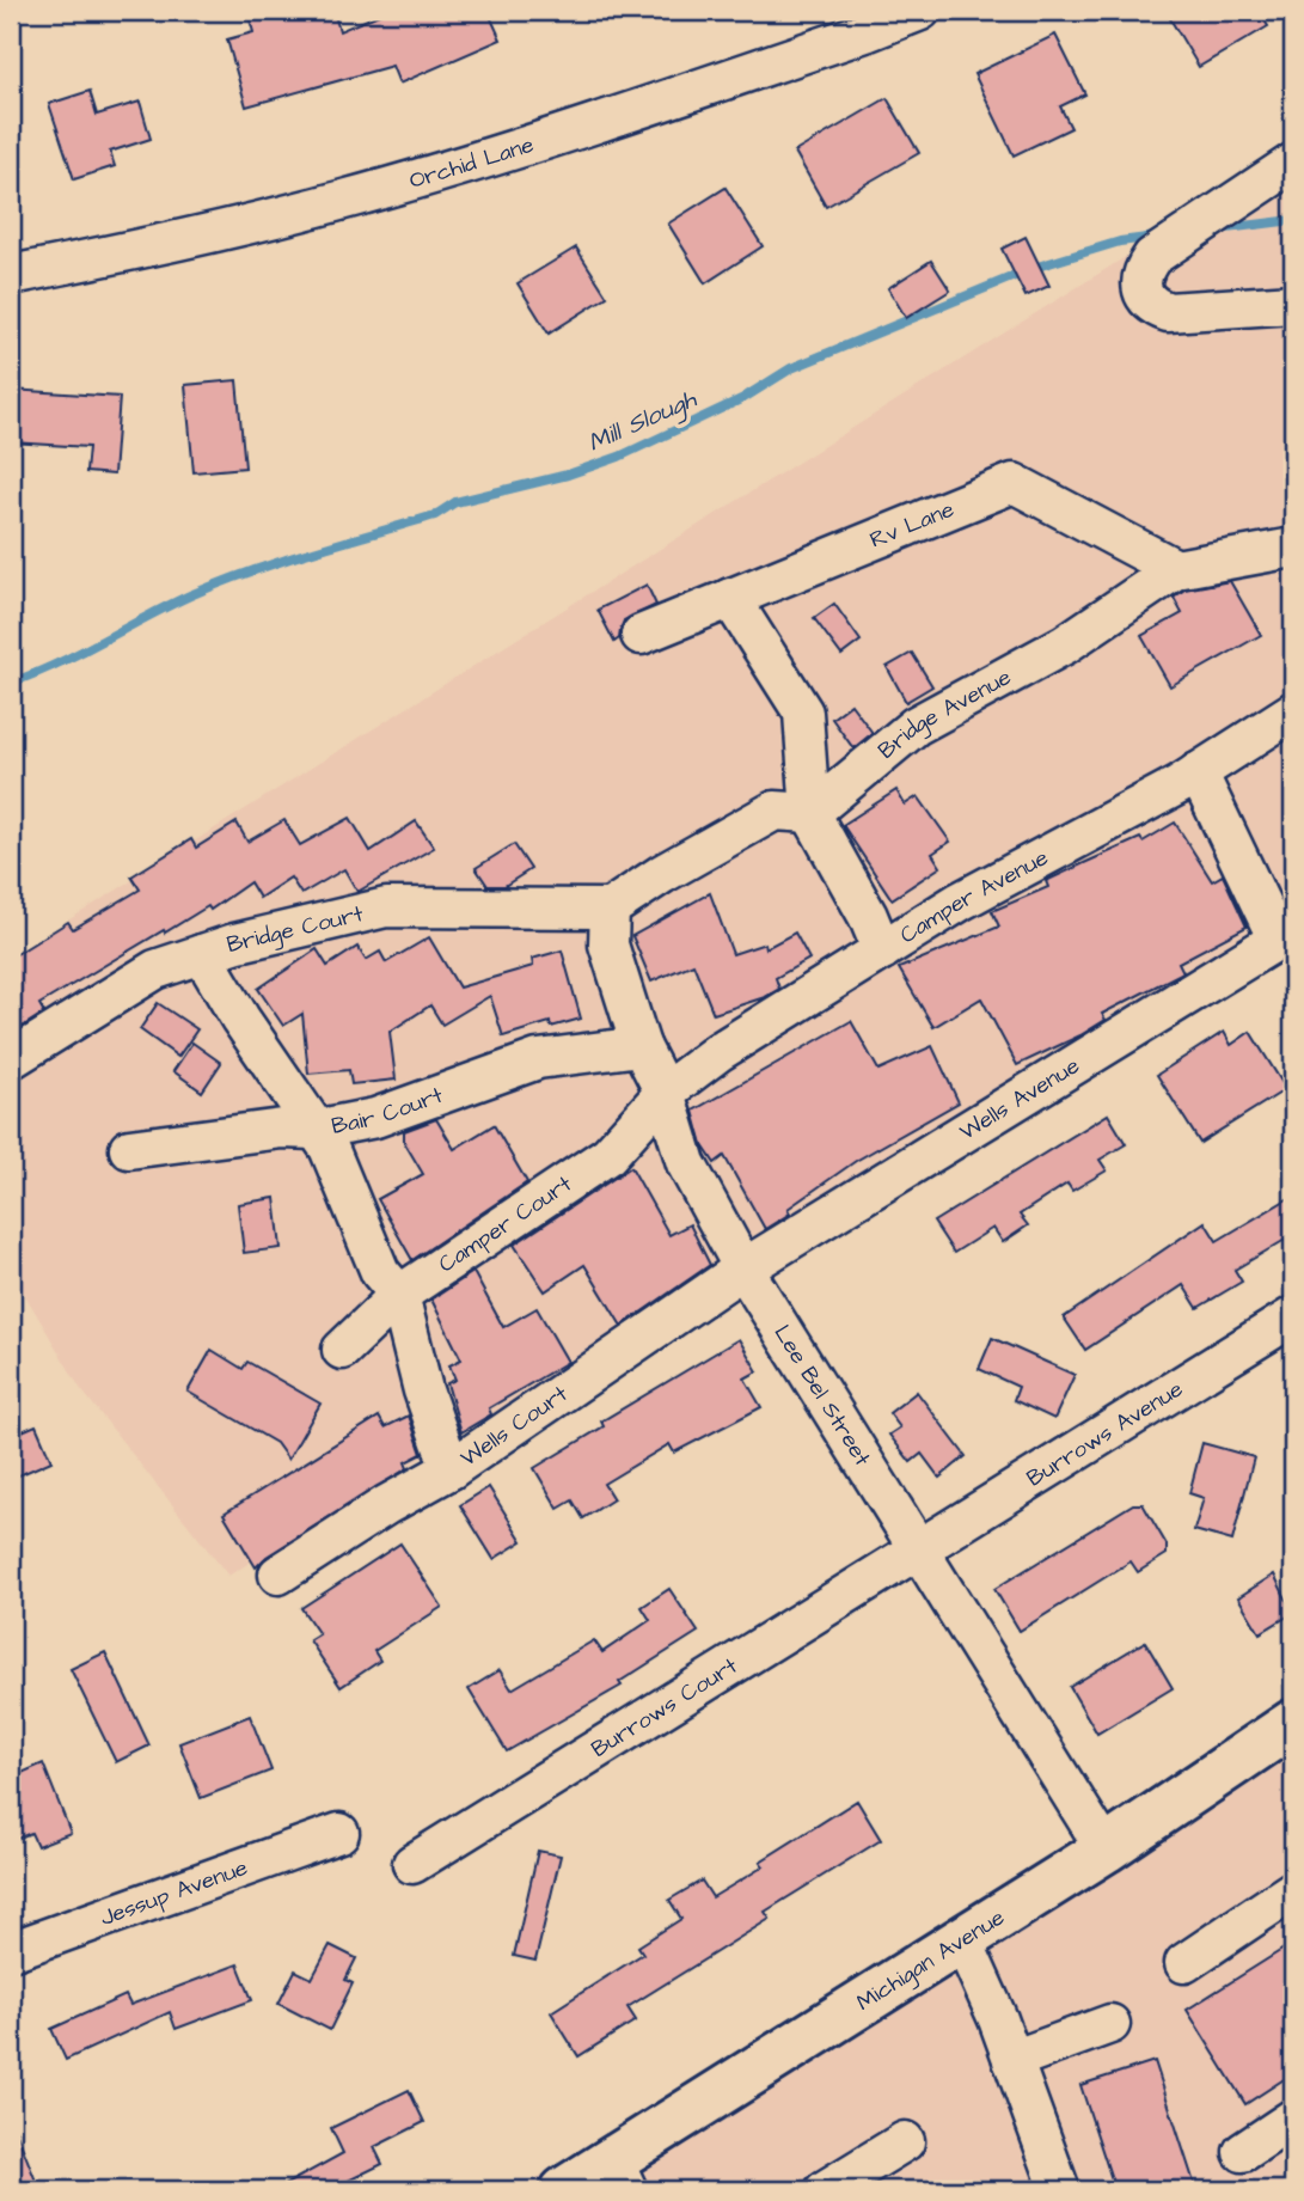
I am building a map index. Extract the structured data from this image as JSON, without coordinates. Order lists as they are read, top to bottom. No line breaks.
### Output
{"streets":{"main road":["Michigan Avenue"],"street":["Orchid Lane","Rv Lane","Bridge Avenue","Camper Avenue","Bridge Court","Wells Avenue","Bair Court","Camper Court","Lee Bel Street","Wells Court","Burrows Avenue","Burrows Court","Jessup Avenue"]},"crossings":[["Rv Lane","Bridge Avenue"],["Camper Avenue","Camper Court"],["Camper Avenue","Lee Bel Street"],["Bridge Court","Lee Bel Street"],["Wells Avenue","Lee Bel Street"],["Wells Avenue","Wells Court"],["Bair Court","Lee Bel Street"],["Camper Court","Lee Bel Street"],["Lee Bel Street","Wells Court"],["Lee Bel Street","Burrows Avenue"],["Lee Bel Street","Burrows Court"],["Lee Bel Street","Michigan Avenue"],["Burrows Avenue","Burrows Court"]],"water":["Mill Slough"]}
